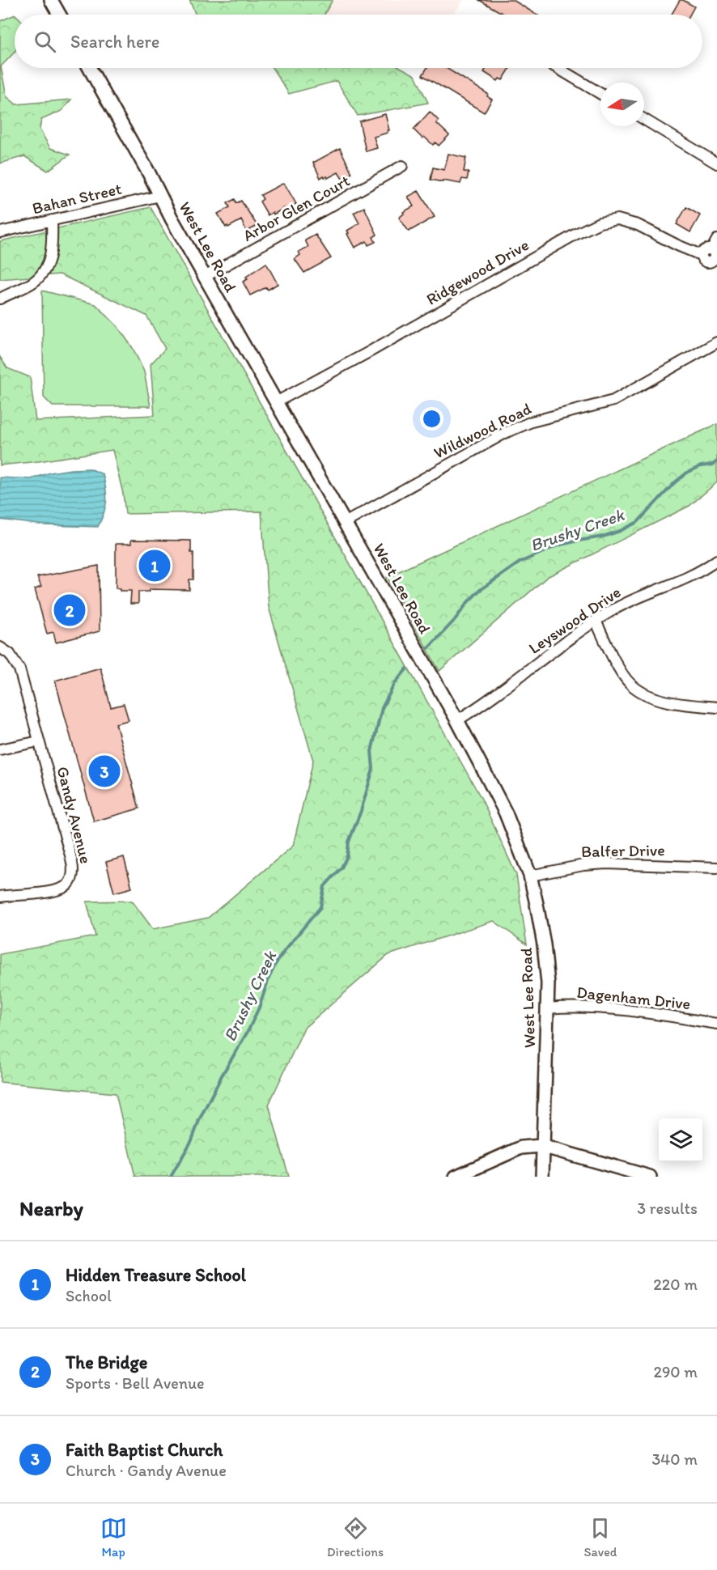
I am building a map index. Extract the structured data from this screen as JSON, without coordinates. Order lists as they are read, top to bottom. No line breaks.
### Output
{"streets":{"street":["Bahan Street","Arbor Glen Court","West Lee Road","Ridgewood Drive","Wildwood Road","Leyswood Drive","Gandy Avenue","Balfer Drive","Dagenham Drive"]},"crossings":[["Bahan Street","West Lee Road"],["Arbor Glen Court","West Lee Road"],["West Lee Road","Ridgewood Drive"],["West Lee Road","Wildwood Road"],["West Lee Road","Leyswood Drive"],["West Lee Road","Balfer Drive"],["West Lee Road","Dagenham Drive"]],"water":["Brushy Creek"],"north":"left","page":{"search":"Search here","pins":["1","2","3"],"heading":["Nearby","3 results"],"list":[{"mark":"1","name":"Hidden Treasure School","note":"School","value":"220 m"},{"mark":"2","name":"The Bridge","note":"Sports · Bell Avenue","value":"290 m"},{"mark":"3","name":"Faith Baptist Church","note":"Church · Gandy Avenue","value":"340 m"}],"nav":["Map","Directions","Saved"]}}
